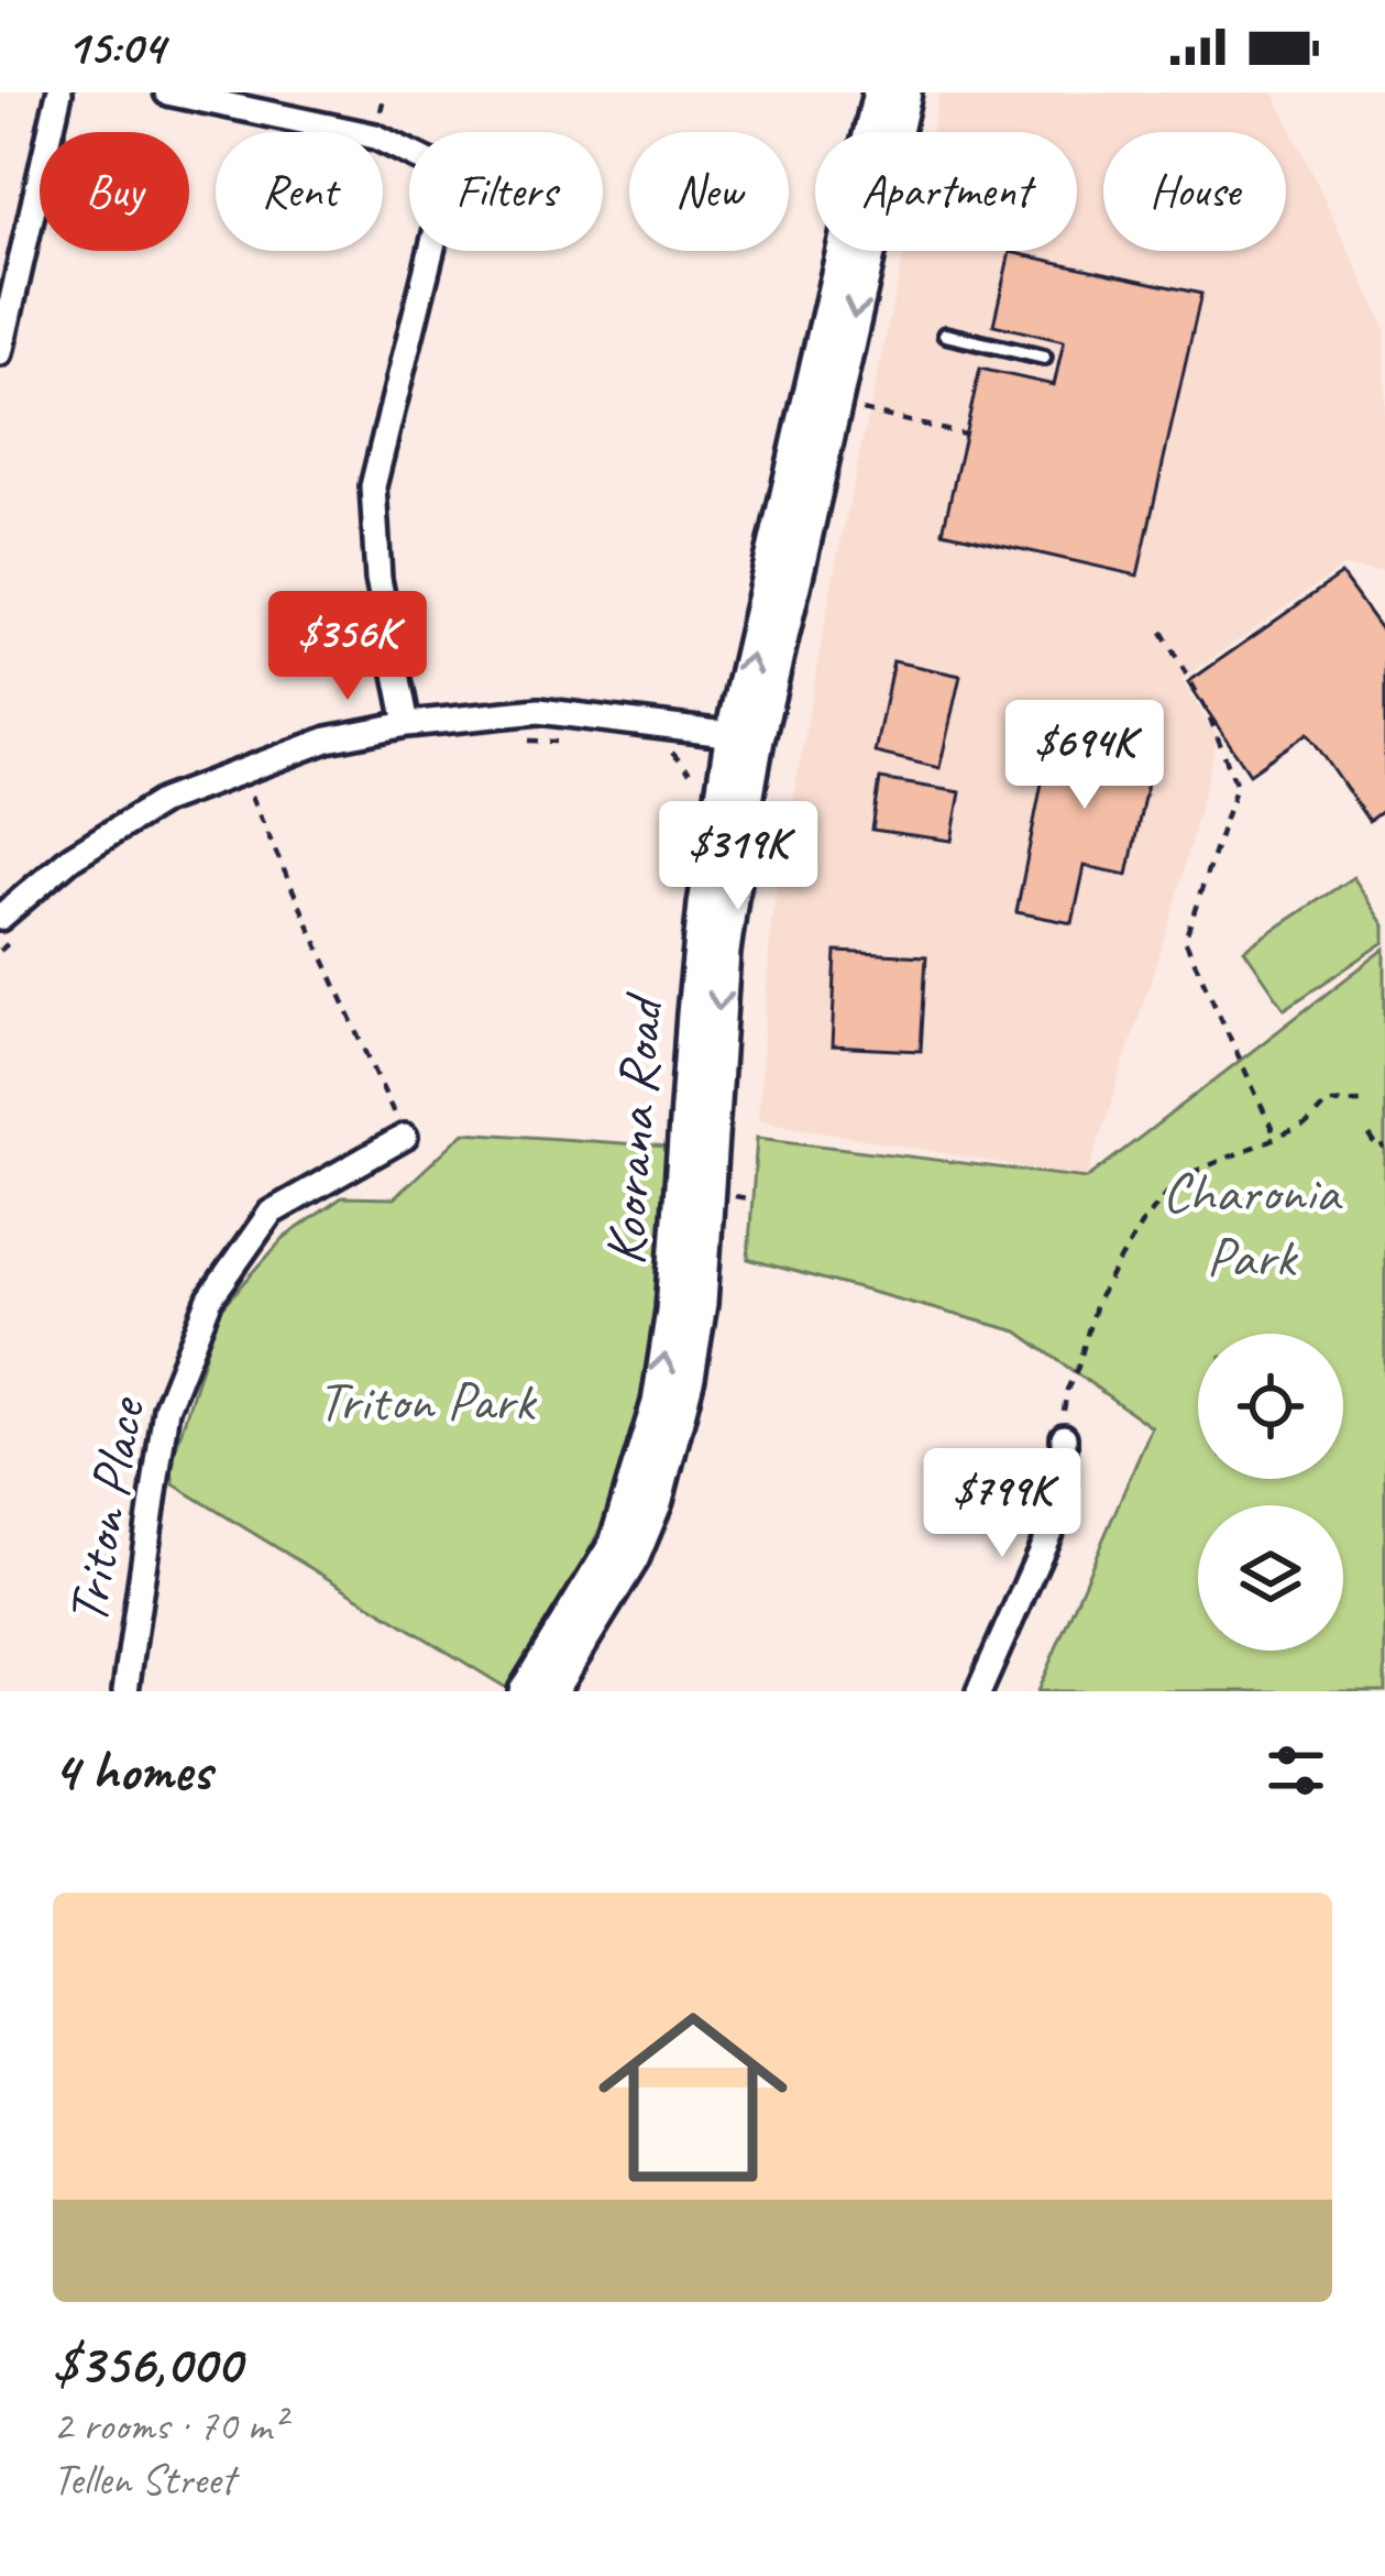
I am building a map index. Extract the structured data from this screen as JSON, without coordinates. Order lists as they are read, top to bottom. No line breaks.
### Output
{"streets":{"street":["Koorana Road","Triton Place"]},"parks":["Charonia Park","Triton Park"],"page":{"status":"15:04","chip":["Buy","Rent","Filters","New","Apartment","House"],"price":["$356K","$694K","$319K","$799K"],"heading":"4 homes","list":[{"name":"$356,000","note":"2 rooms · 70 m² · Tellen Street"}]}}
